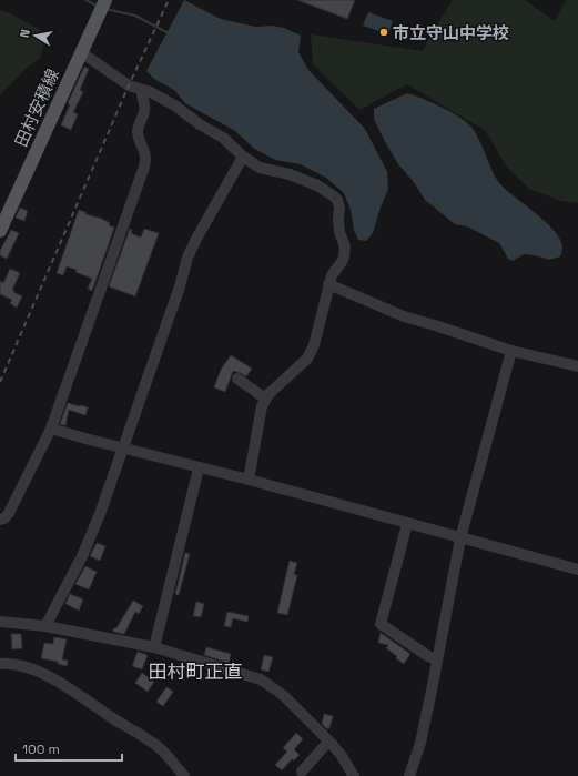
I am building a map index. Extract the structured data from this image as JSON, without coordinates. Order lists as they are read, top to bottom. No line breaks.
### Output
{"streets":{"main road":["田村安積線"]},"districts":["田村町正直"],"places":["市立守山中学校"],"scale_bar":"100 m","north":"left"}
